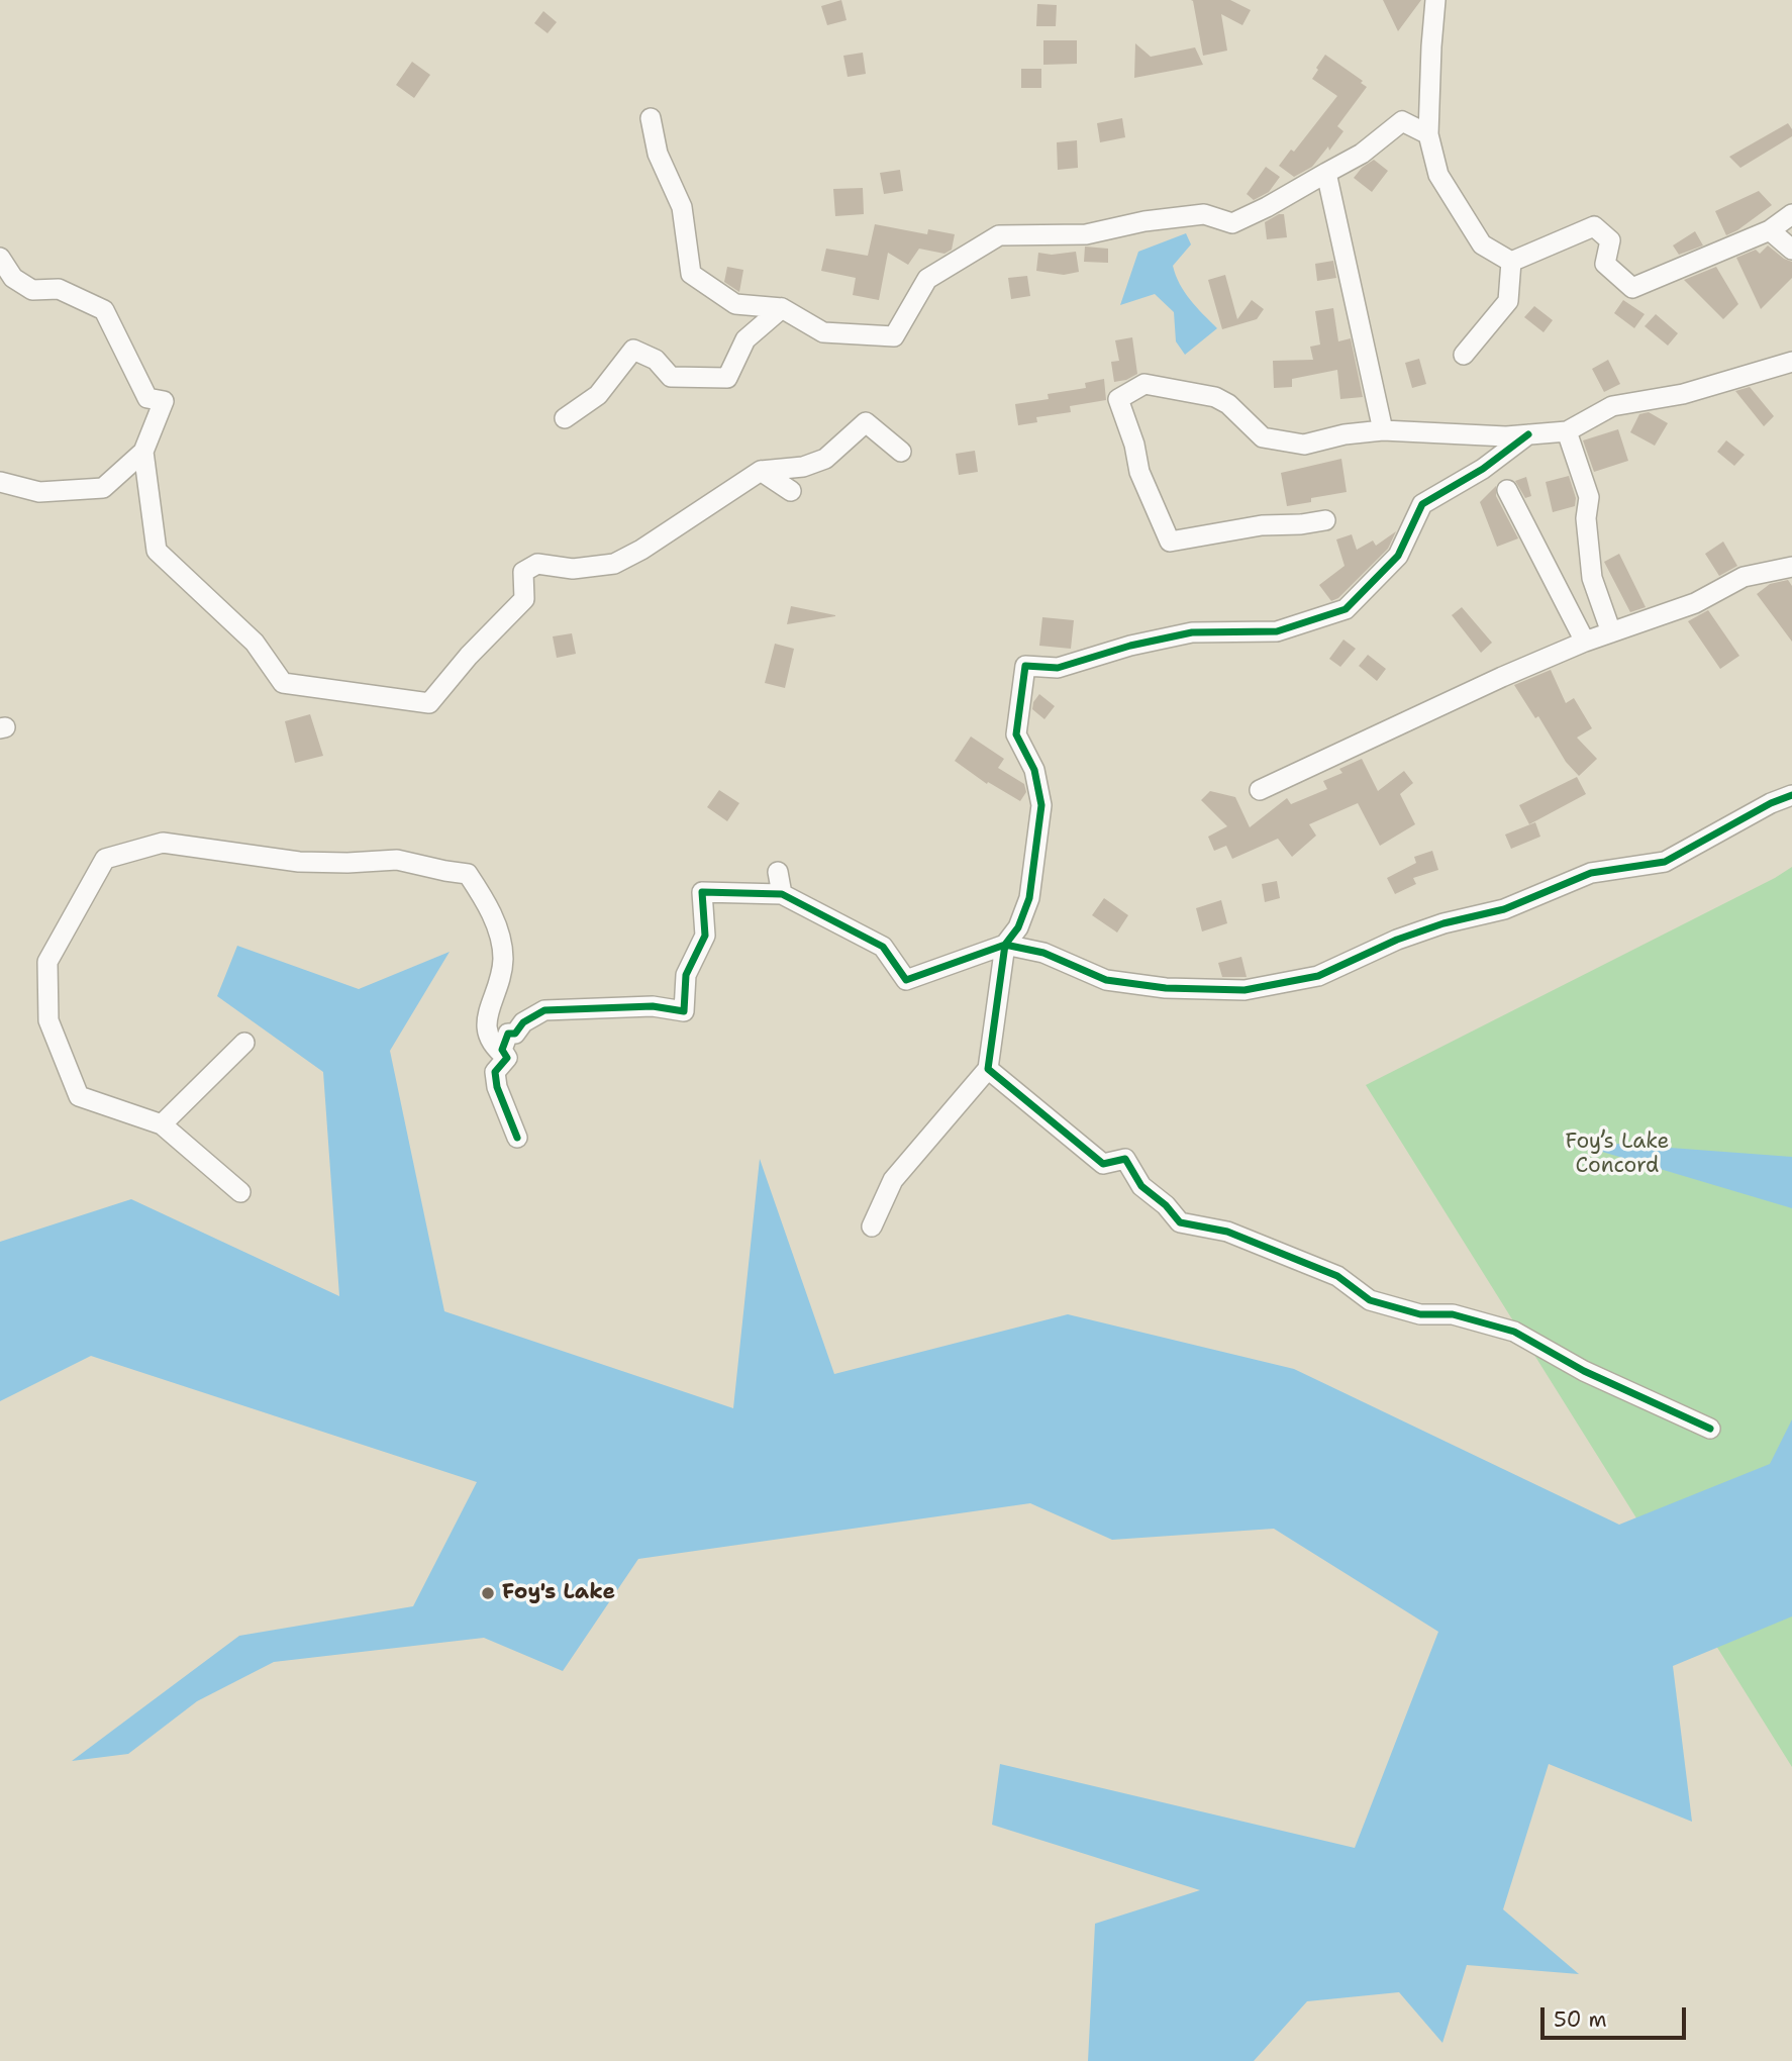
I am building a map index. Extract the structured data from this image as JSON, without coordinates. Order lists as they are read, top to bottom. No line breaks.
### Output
{"parks":["Foy’s Lake Concord"],"places":["Foy's Lake"],"scale_bar":"50 m"}
